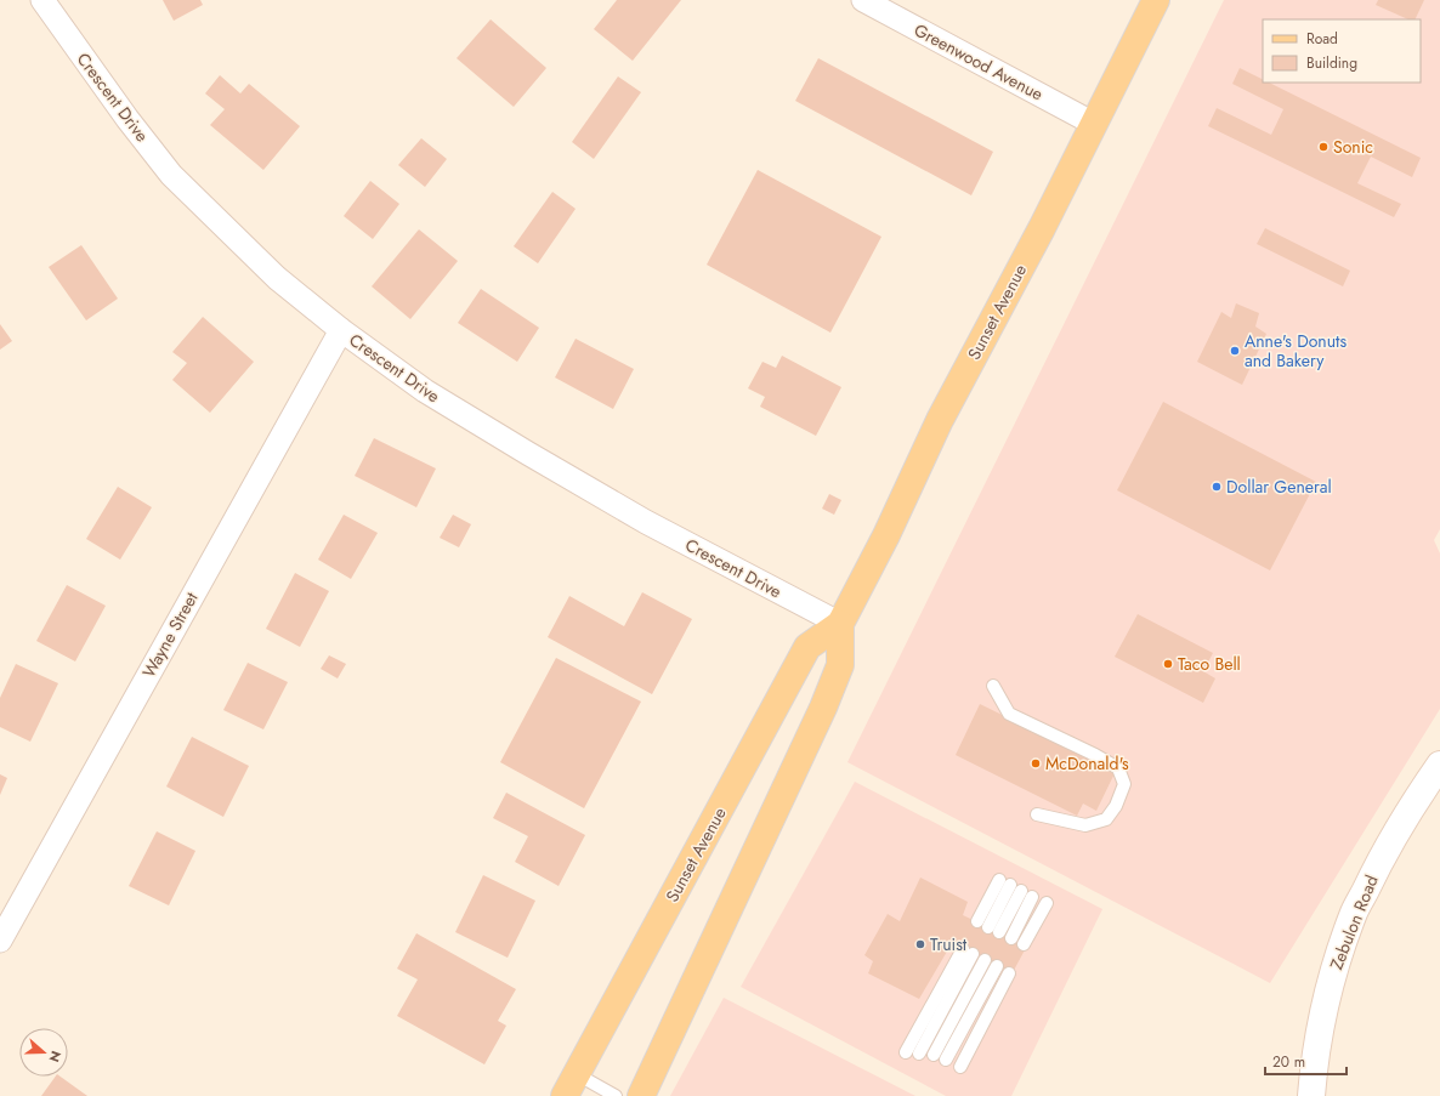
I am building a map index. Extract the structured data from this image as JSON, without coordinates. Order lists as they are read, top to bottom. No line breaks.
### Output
{"streets":{"main road":["Sunset Avenue"],"street":["Greenwood Avenue","Crescent Drive","Wayne Street","Zebulon Road"]},"crossings":[["Greenwood Avenue","Sunset Avenue"],["Crescent Drive","Sunset Avenue"],["Crescent Drive","Wayne Street"]],"places":["Sonic","Anne's Donuts and Bakery","Dollar General","Taco Bell","McDonald's","Truist"],"legend":["Road","Building"],"scale_bar":"20 m","north":"right"}
